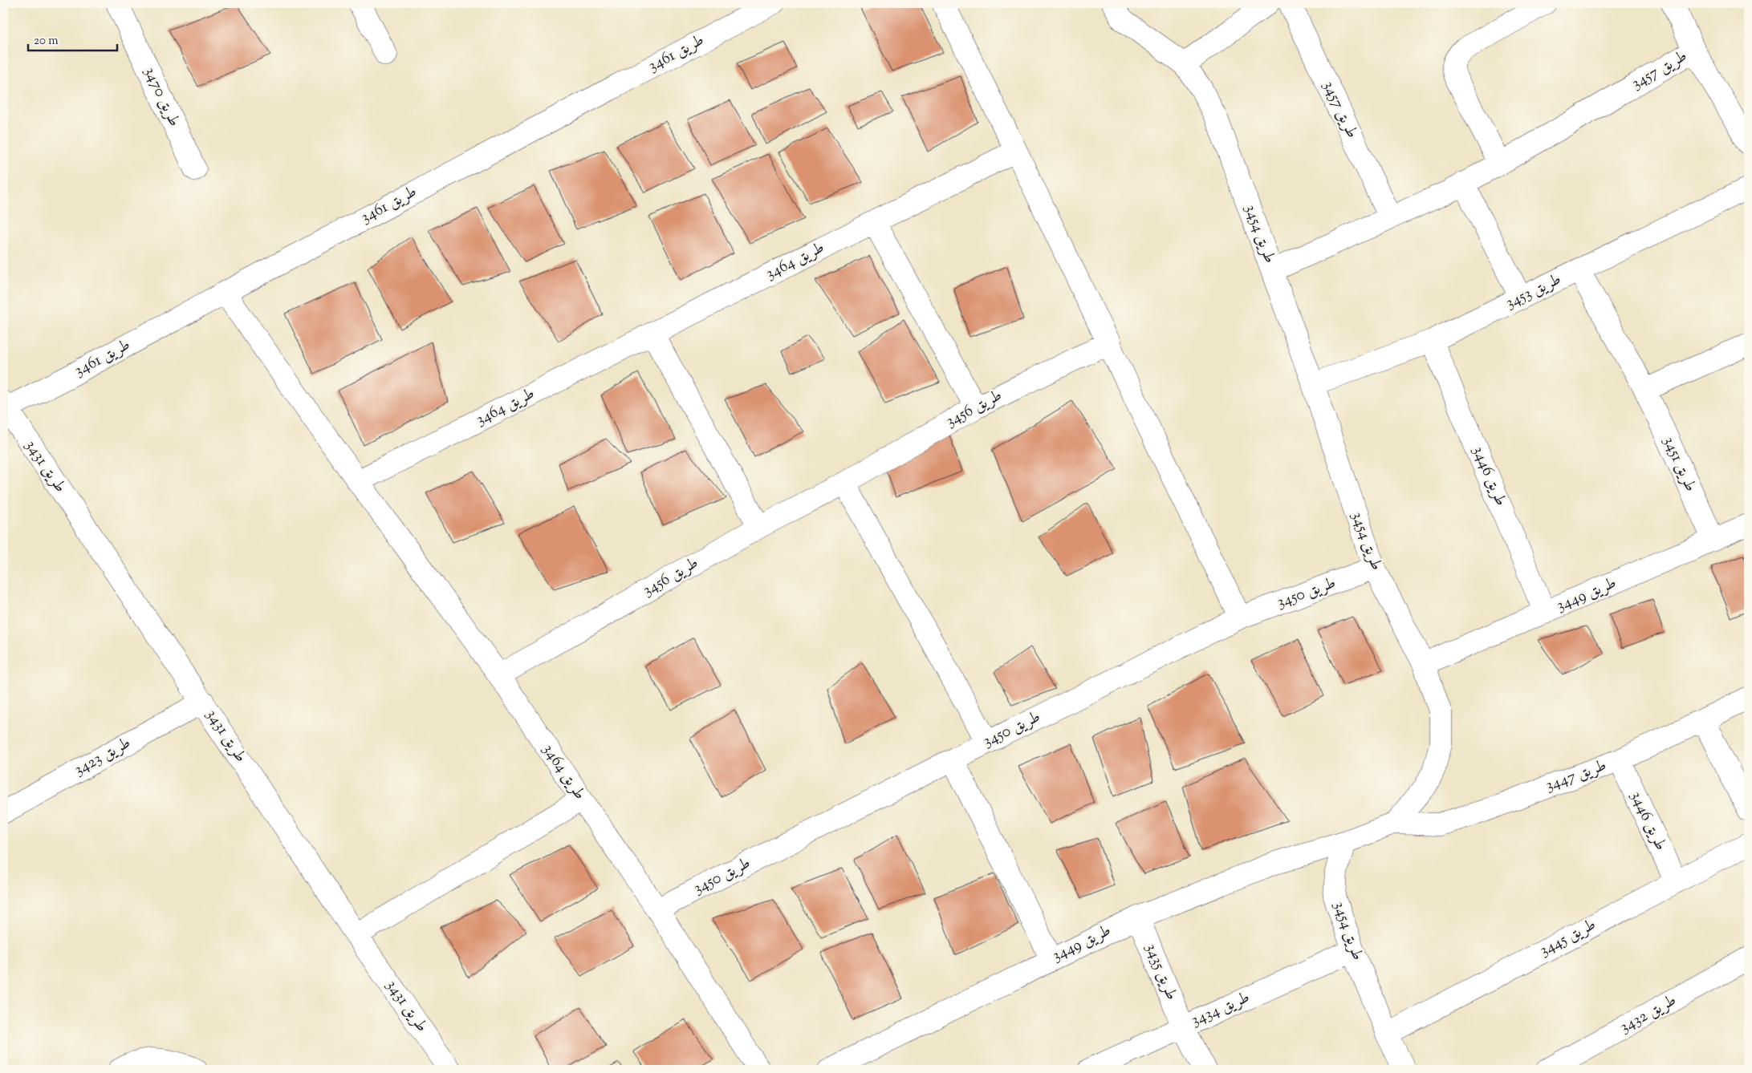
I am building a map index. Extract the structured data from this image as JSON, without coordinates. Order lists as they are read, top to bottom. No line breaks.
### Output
{"streets":{"street":["طريق 3461","طريق 3457","طريق 3470","طريق 3454","طريق 3464","طريق 3453","طريق 3456","طريق 3451","طريق 3431","طريق 3446","طريق 3450","طريق 3449","طريق 3423","طريق 3447","طريق 3445","طريق 3435","طريق 3434","طريق 3432"]},"crossings":[["طريق 3461","طريق 3464"],["طريق 3461","طريق 3431"],["طريق 3457","طريق 3454"],["طريق 3454","طريق 3453"],["طريق 3454","طريق 3450"],["طريق 3454","طريق 3449"],["طريق 3454","طريق 3447"],["طريق 3454","طريق 3445"],["طريق 3454","طريق 3434"],["طريق 3464","طريق 3456"],["طريق 3464","طريق 3450"],["طريق 3453","طريق 3451"],["طريق 3453","طريق 3446"],["طريق 3451","طريق 3449"],["طريق 3431","طريق 3423"],["طريق 3446","طريق 3449"],["طريق 3446","طريق 3447"],["طريق 3446","طريق 3445"],["طريق 3449","طريق 3435"],["طريق 3435","طريق 3434"]],"scale_bar":"20 m"}
